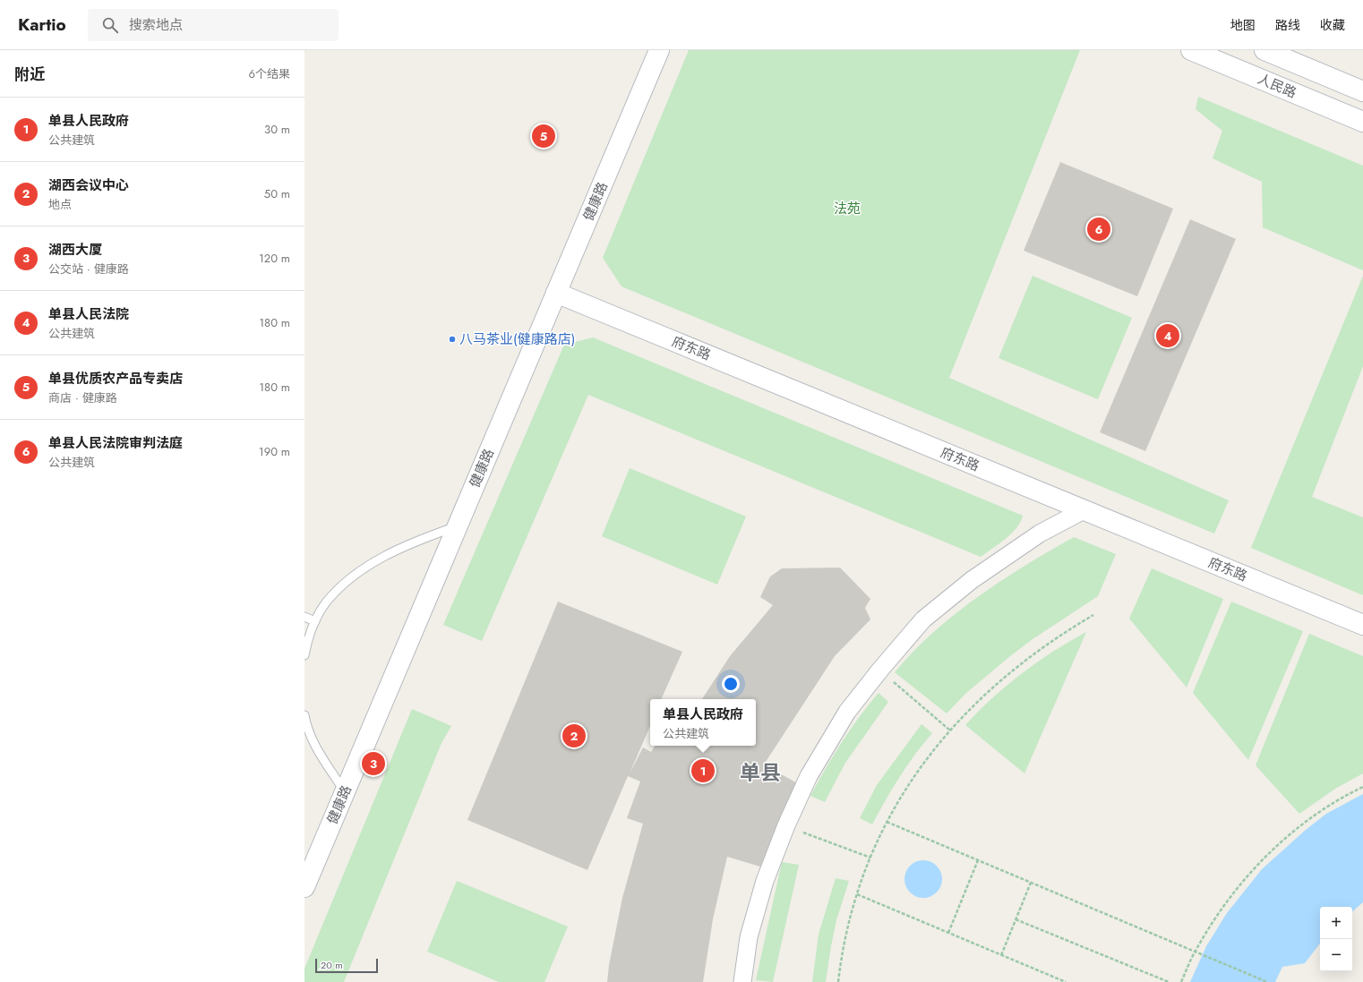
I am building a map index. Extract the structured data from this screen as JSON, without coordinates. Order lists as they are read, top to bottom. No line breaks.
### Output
{"streets":{"street":["人民路","健康路","府东路"]},"crossings":[["健康路","府东路"]],"districts":["单县"],"parks":["法苑"],"places":["八马茶业(健康路店)"],"scale_bar":"20 m","page":{"header":"Kartio","search":"搜索地点","nav":["地图","路线","收藏"],"heading":["附近","6个结果"],"list":[{"mark":"1","name":"单县人民政府","note":"公共建筑","value":"30 m"},{"mark":"2","name":"湖西会议中心","note":"地点","value":"50 m"},{"mark":"3","name":"湖西大厦","note":"公交站 · 健康路","value":"120 m"},{"mark":"4","name":"单县人民法院","note":"公共建筑","value":"180 m"},{"mark":"5","name":"单县优质农产品专卖店","note":"商店 · 健康路","value":"180 m"},{"mark":"6","name":"单县人民法院审判法庭","note":"公共建筑","value":"190 m"}],"pins":["5","6","4","2","3","1"],"popup":["单县人民政府","公共建筑"],"map_buttons":["+","−"],"scale":"20 m"}}
